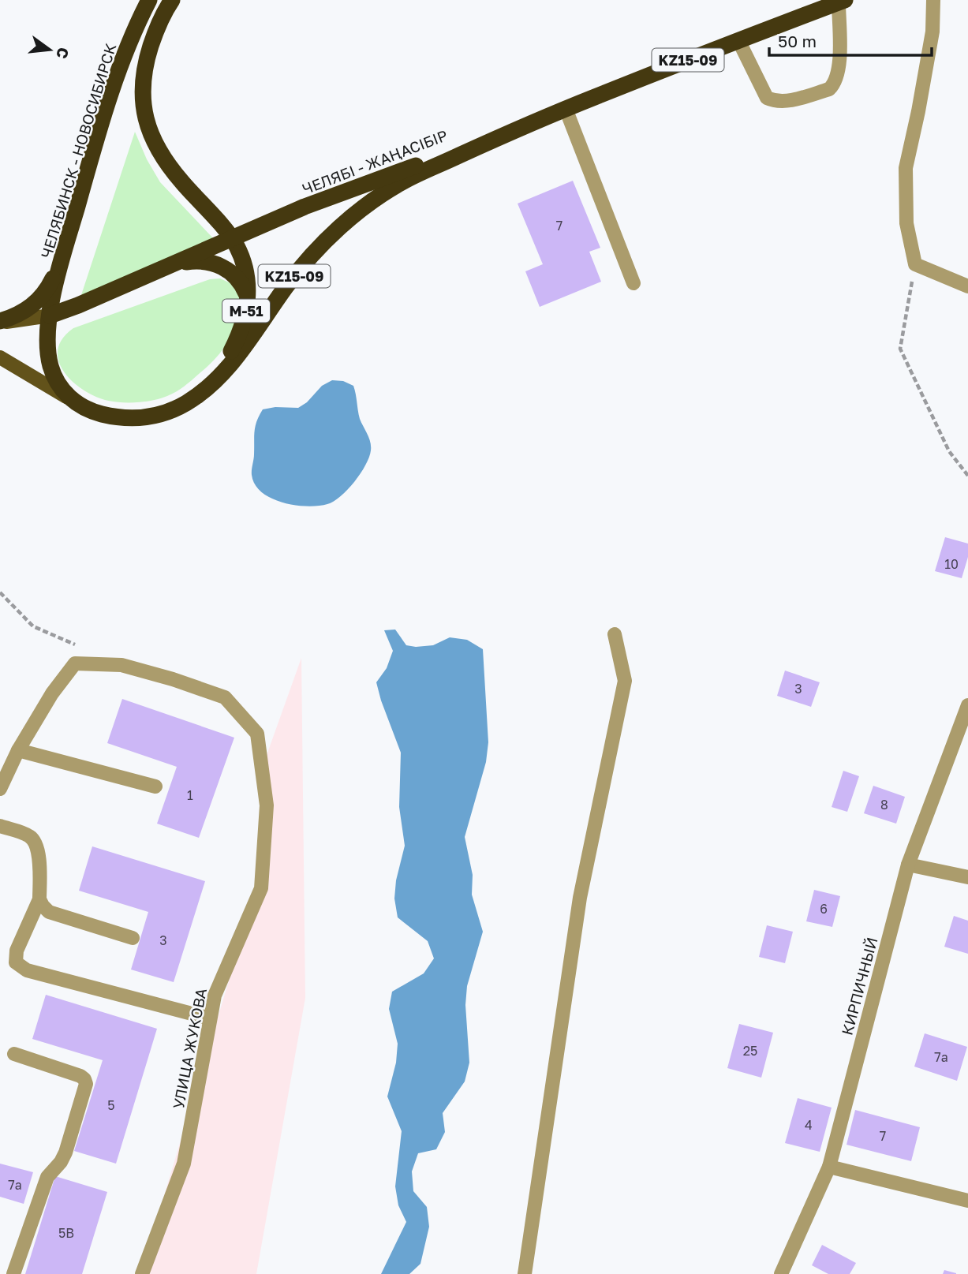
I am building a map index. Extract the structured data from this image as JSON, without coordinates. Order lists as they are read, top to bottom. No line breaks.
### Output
{"streets":{"highway":["KZ15-09","ЧЕЛЯБИНСК - НОВОСИБИРСК","ЧЕЛЯБІ - ЖАҢАСІБІР","M-51"],"street":["КИРПИЧНЫЙ","УЛИЦА ЖУКОВА"]},"crossings":[["KZ15-09","ЧЕЛЯБИНСК - НОВОСИБИРСК"],["KZ15-09","ЧЕЛЯБІ - ЖАҢАСІБІР"],["KZ15-09","M-51"],["ЧЕЛЯБИНСК - НОВОСИБИРСК","ЧЕЛЯБІ - ЖАҢАСІБІР"],["ЧЕЛЯБИНСК - НОВОСИБИРСК","M-51"],["ЧЕЛЯБІ - ЖАҢАСІБІР","M-51"]],"house_numbers":["7","10","3","1","8","6","3","25","7а","5","4","7","7а","5В"],"scale_bar":"50 m","north":"right"}
